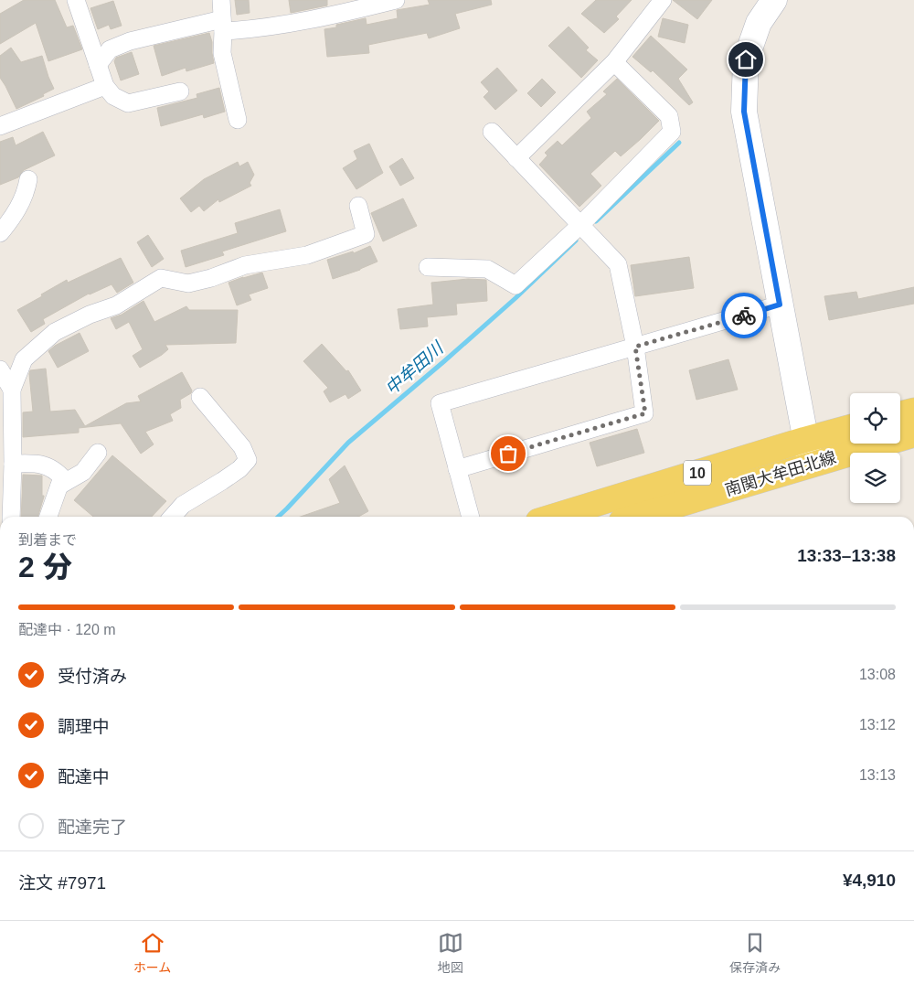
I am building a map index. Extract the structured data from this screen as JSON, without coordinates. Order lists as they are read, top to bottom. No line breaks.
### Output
{"streets":{"main road":["10","南関大牟田北線"]},"water":["中牟田川"],"page":{"heading":["2 分","到着まで","13:33–13:38"],"panel":["注文 #7971","¥4,910"],"bar":"配達中 · 120 m","list":[["受付済み","13:08"],["調理中","13:12"],["配達中","13:13"],"配達完了"],"tabs":["ホーム","地図","保存済み"]}}
